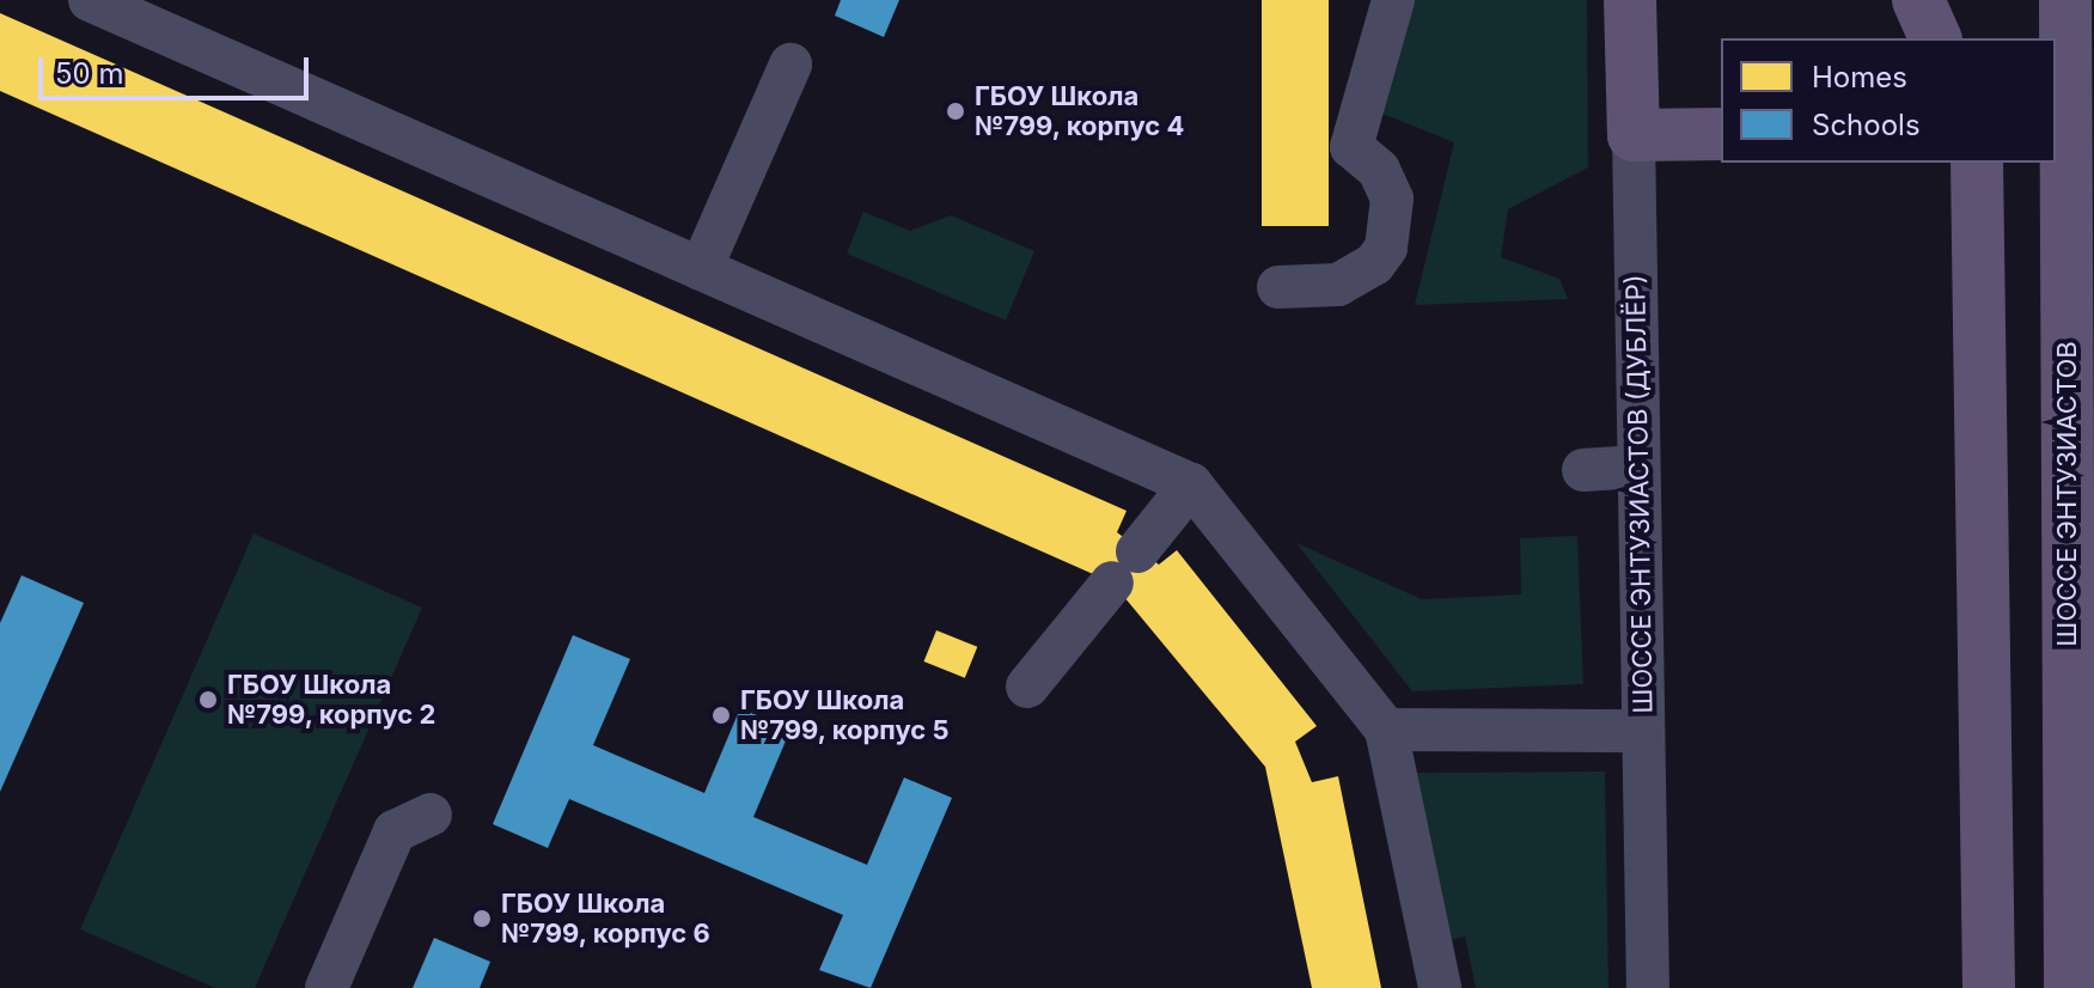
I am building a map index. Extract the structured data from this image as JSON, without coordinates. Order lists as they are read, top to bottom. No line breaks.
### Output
{"streets":{"main road":["ШОССЕ ЭНТУЗИАСТОВ (ДУБЛЁР)","ШОССЕ ЭНТУЗИАСТОВ"]},"places":["ГБОУ Школа №799, корпус 4","ГБОУ Школа №799, корпус 2","ГБОУ Школа №799, корпус 5","ГБОУ Школа №799, корпус 6"],"legend":["Homes","Schools"],"scale_bar":"50 m"}
